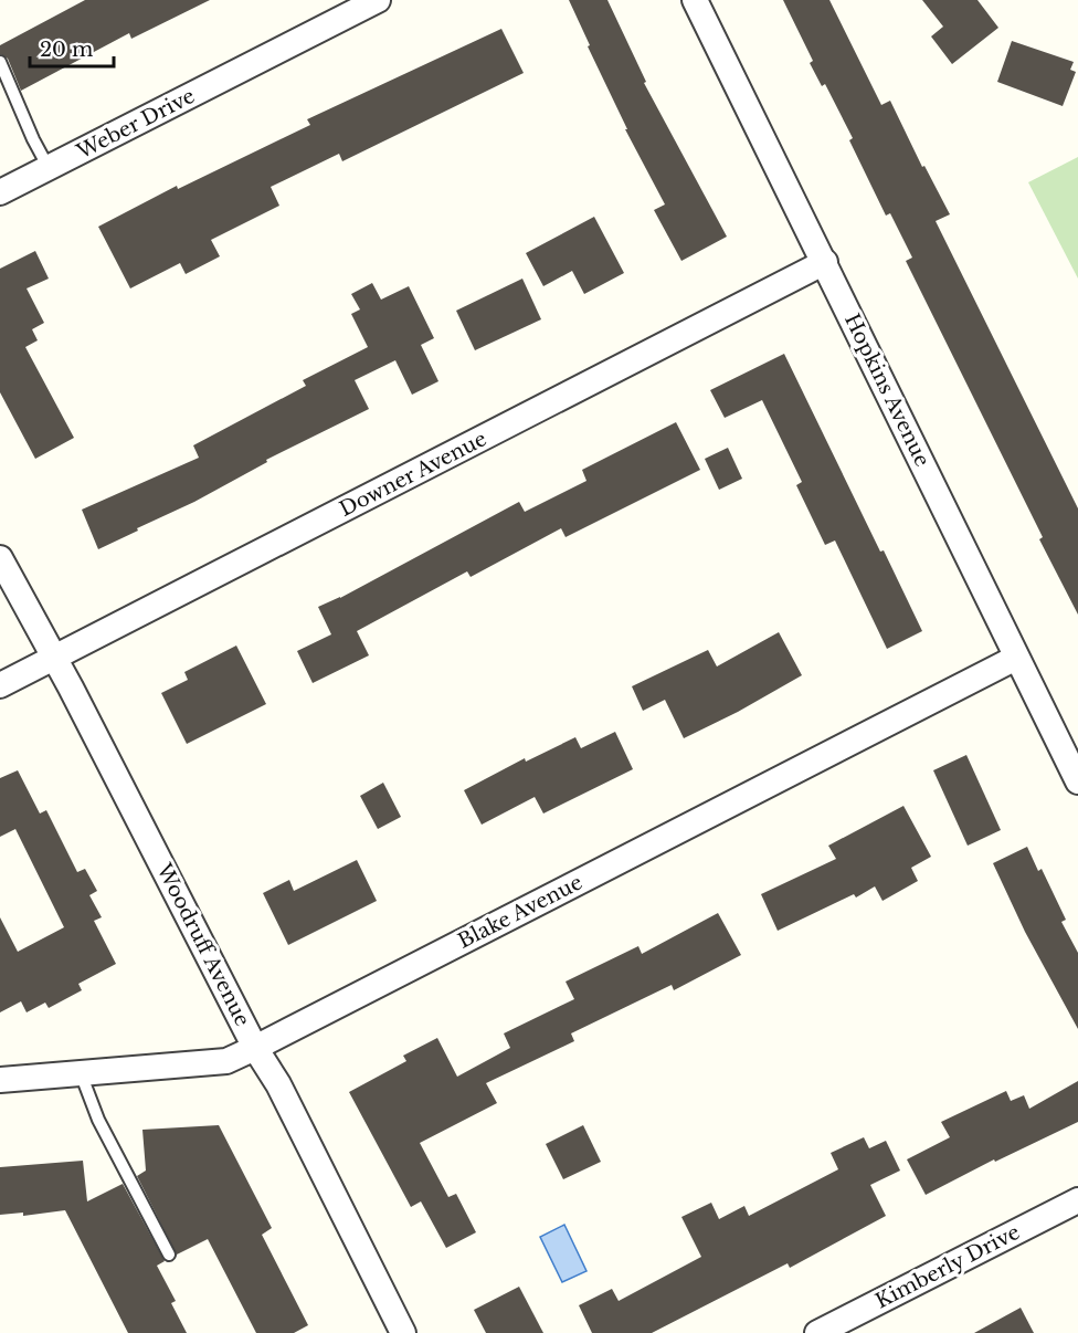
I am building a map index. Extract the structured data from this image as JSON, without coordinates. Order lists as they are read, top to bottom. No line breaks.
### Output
{"streets":{"street":["Weber Drive","Hopkins Avenue","Downer Avenue","Blake Avenue","Woodruff Avenue","Kimberly Drive"]},"crossings":[["Hopkins Avenue","Downer Avenue"],["Hopkins Avenue","Blake Avenue"],["Downer Avenue","Woodruff Avenue"],["Blake Avenue","Woodruff Avenue"]],"scale_bar":"20 m"}
